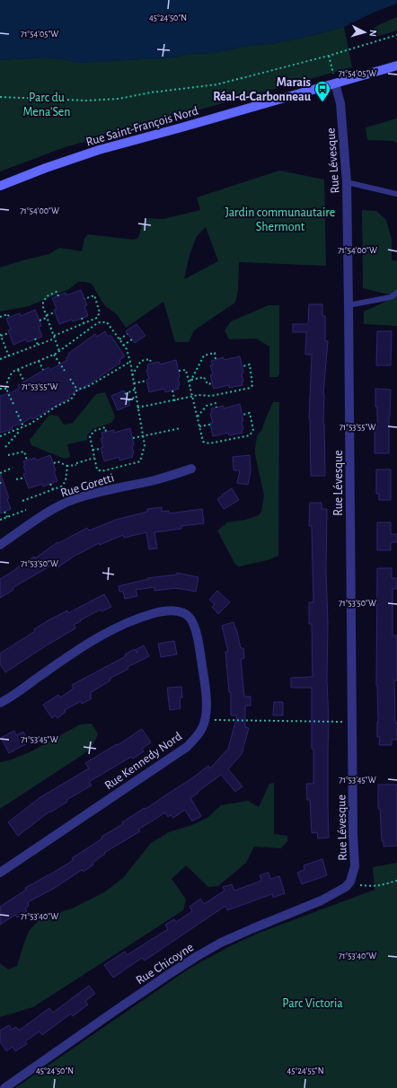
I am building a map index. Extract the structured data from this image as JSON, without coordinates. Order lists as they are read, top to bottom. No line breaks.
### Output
{"streets":{"street":["Rue Saint-François Nord","Rue Lévesque","Rue Goretti","Rue Kennedy Nord","Rue Chicoyne"]},"crossings":[["Rue Saint-François Nord","Rue Lévesque"],["Rue Lévesque","Rue Chicoyne"]],"parks":["Parc du Mena'Sen","Jardin communautaire Shermont","Parc Victoria"],"places":{"bus stop":["Marais Réal-d-Carbonneau"]},"north":"right","coordinates":["45°24'50\"N","71°54'05\"W","71°54'00\"W","71°53'55\"W","71°53'50\"W","71°53'45\"W","71°53'40\"W","45°24'55\"N"]}
